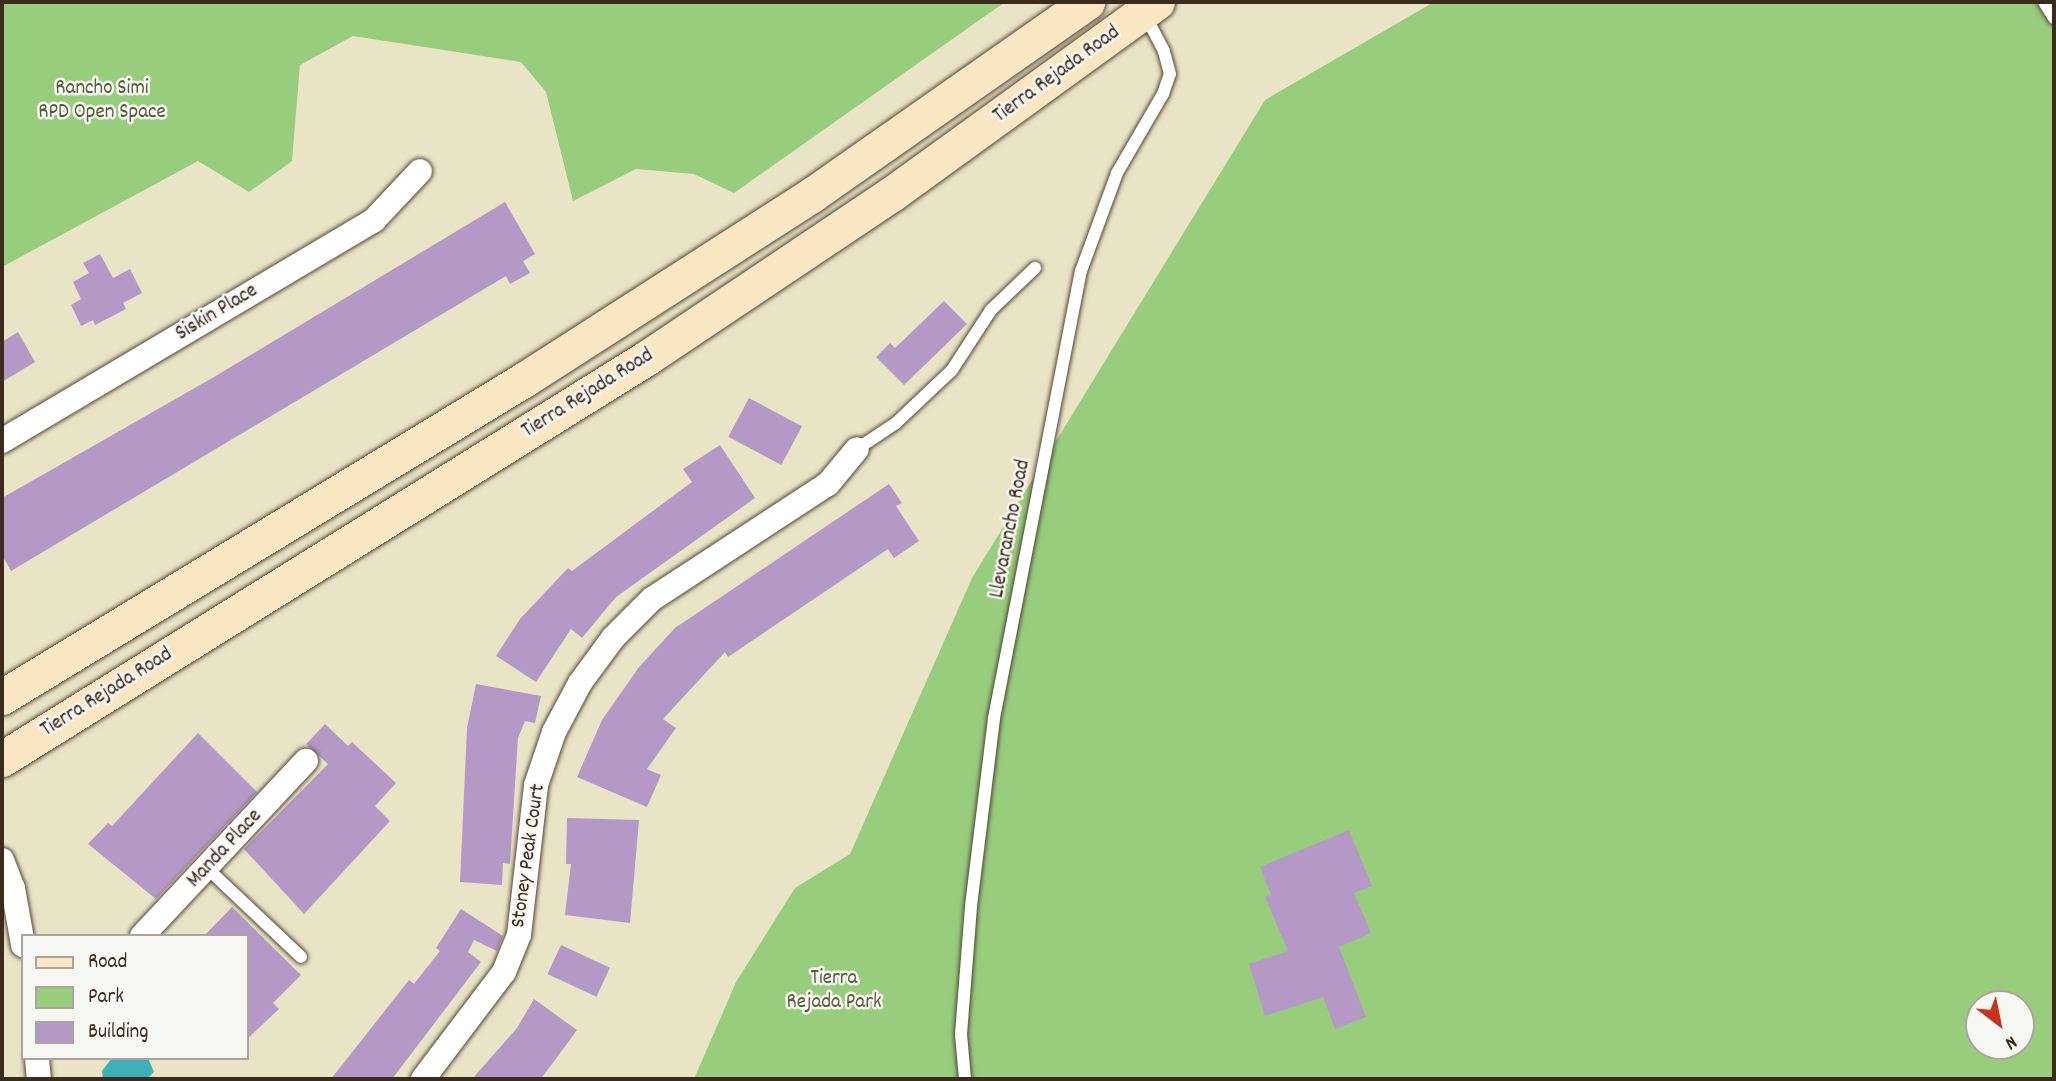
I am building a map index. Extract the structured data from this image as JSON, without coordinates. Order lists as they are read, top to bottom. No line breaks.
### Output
{"streets":{"main road":["Tierra Rejada Road"],"street":["Siskin Place","Manda Place","Stoney Peak Court"],"lane":["Llevarancho Road"]},"crossings":[["Tierra Rejada Road","Llevarancho Road"]],"parks":["Rancho Simi RPD Open Space","Tierra Rejada Park"],"legend":["Road","Park","Building"],"north":"bottom right"}
